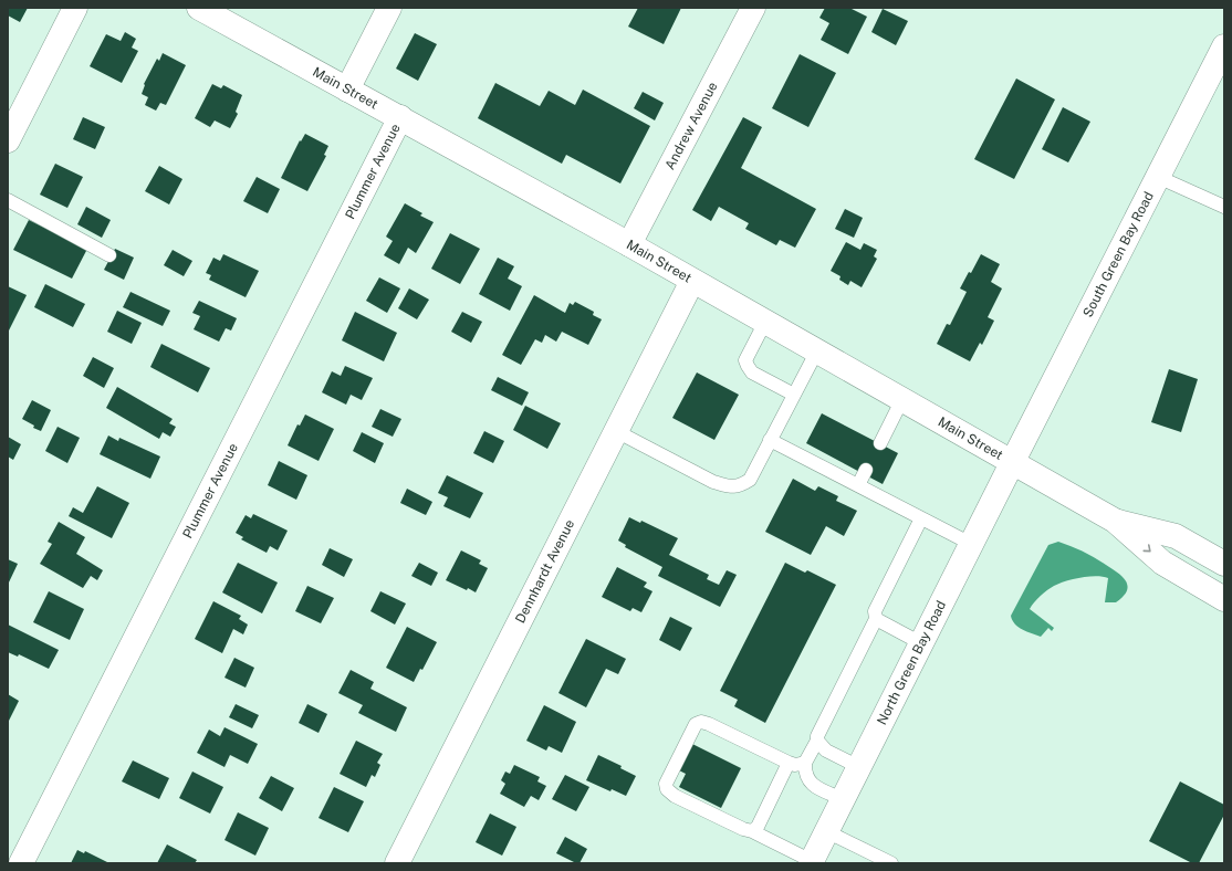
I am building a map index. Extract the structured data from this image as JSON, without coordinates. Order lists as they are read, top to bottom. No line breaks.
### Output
{"streets":{"main road":["Main Street","Andrew Avenue","Plummer Avenue","South Green Bay Road","Dennhardt Avenue","North Green Bay Road"]},"crossings":[["Main Street","Andrew Avenue"],["Main Street","Plummer Avenue"],["Main Street","South Green Bay Road"],["Main Street","Dennhardt Avenue"],["Main Street","North Green Bay Road"],["South Green Bay Road","North Green Bay Road"]]}
